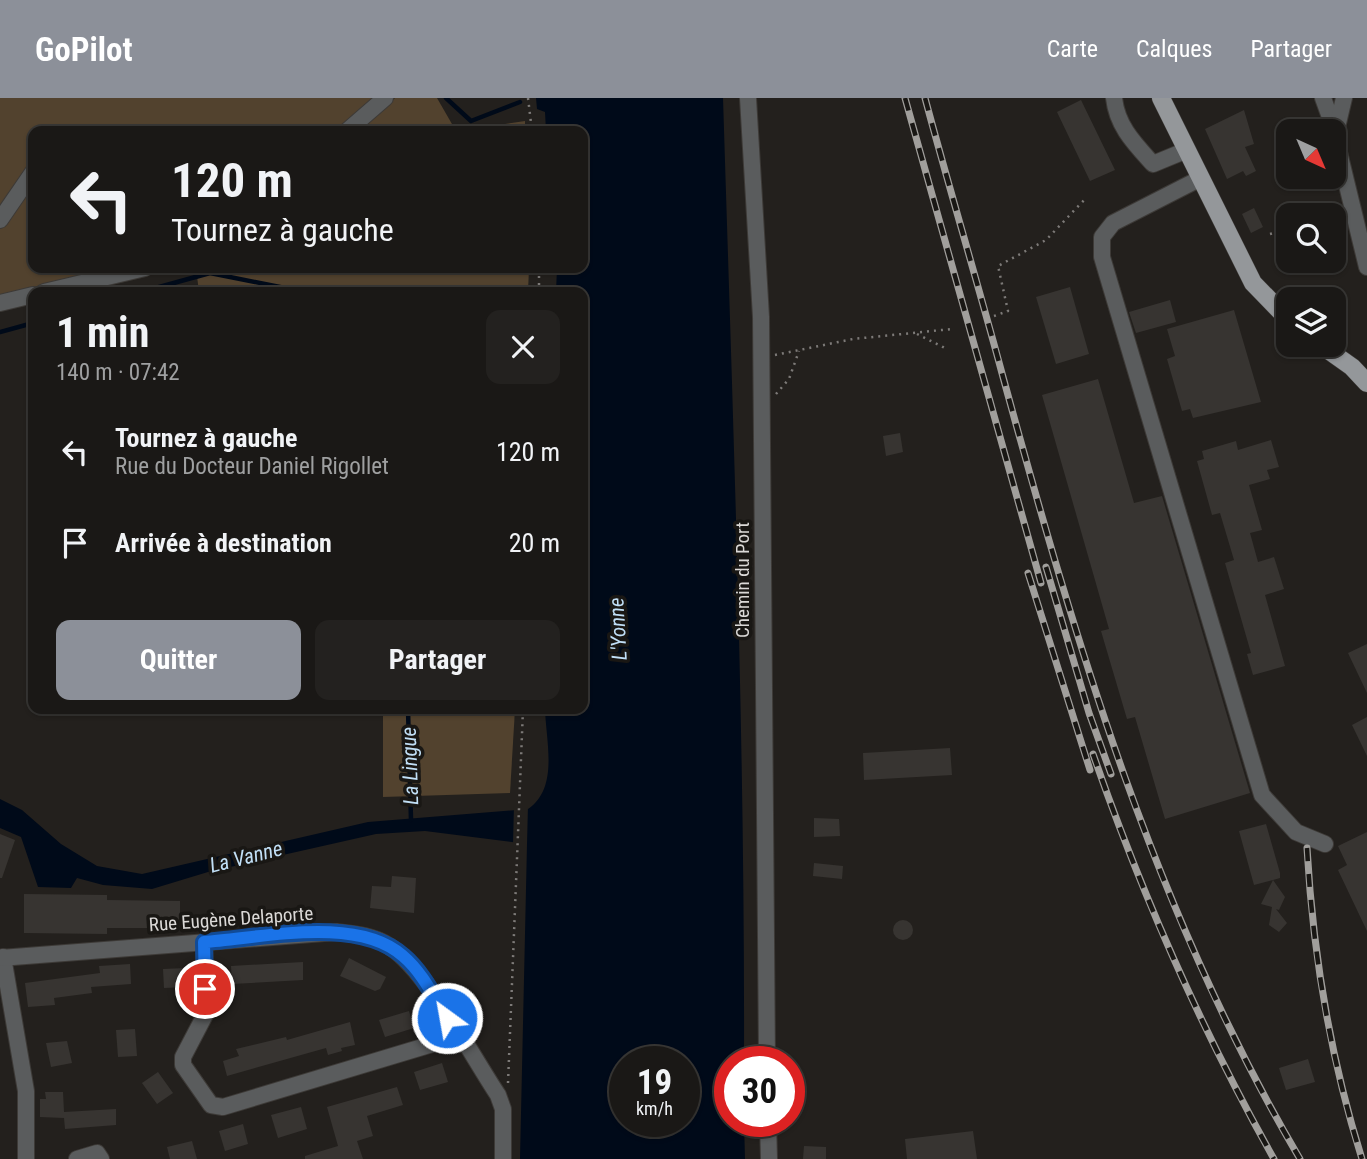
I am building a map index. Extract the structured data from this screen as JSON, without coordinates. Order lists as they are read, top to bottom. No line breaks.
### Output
{"streets":{"street":["Chemin du Port","Rue Eugène Delaporte"]},"water":["L'Yonne","La Lingue","La Vanne"],"north":"bottom right","page":{"header":"GoPilot","nav":["Carte","Calques","Partager"],"turn":["120 m","Tournez à gauche"],"heading":["1 min","140 m · 07:42"],"list":[{"name":"Tournez à gauche","note":"Rue du Docteur Daniel Rigollet","value":"120 m"},{"name":"Arrivée à destination","value":"20 m"}],"buttons":["Quitter","Partager"],"speed":"19 km/h","limit":"30"}}
